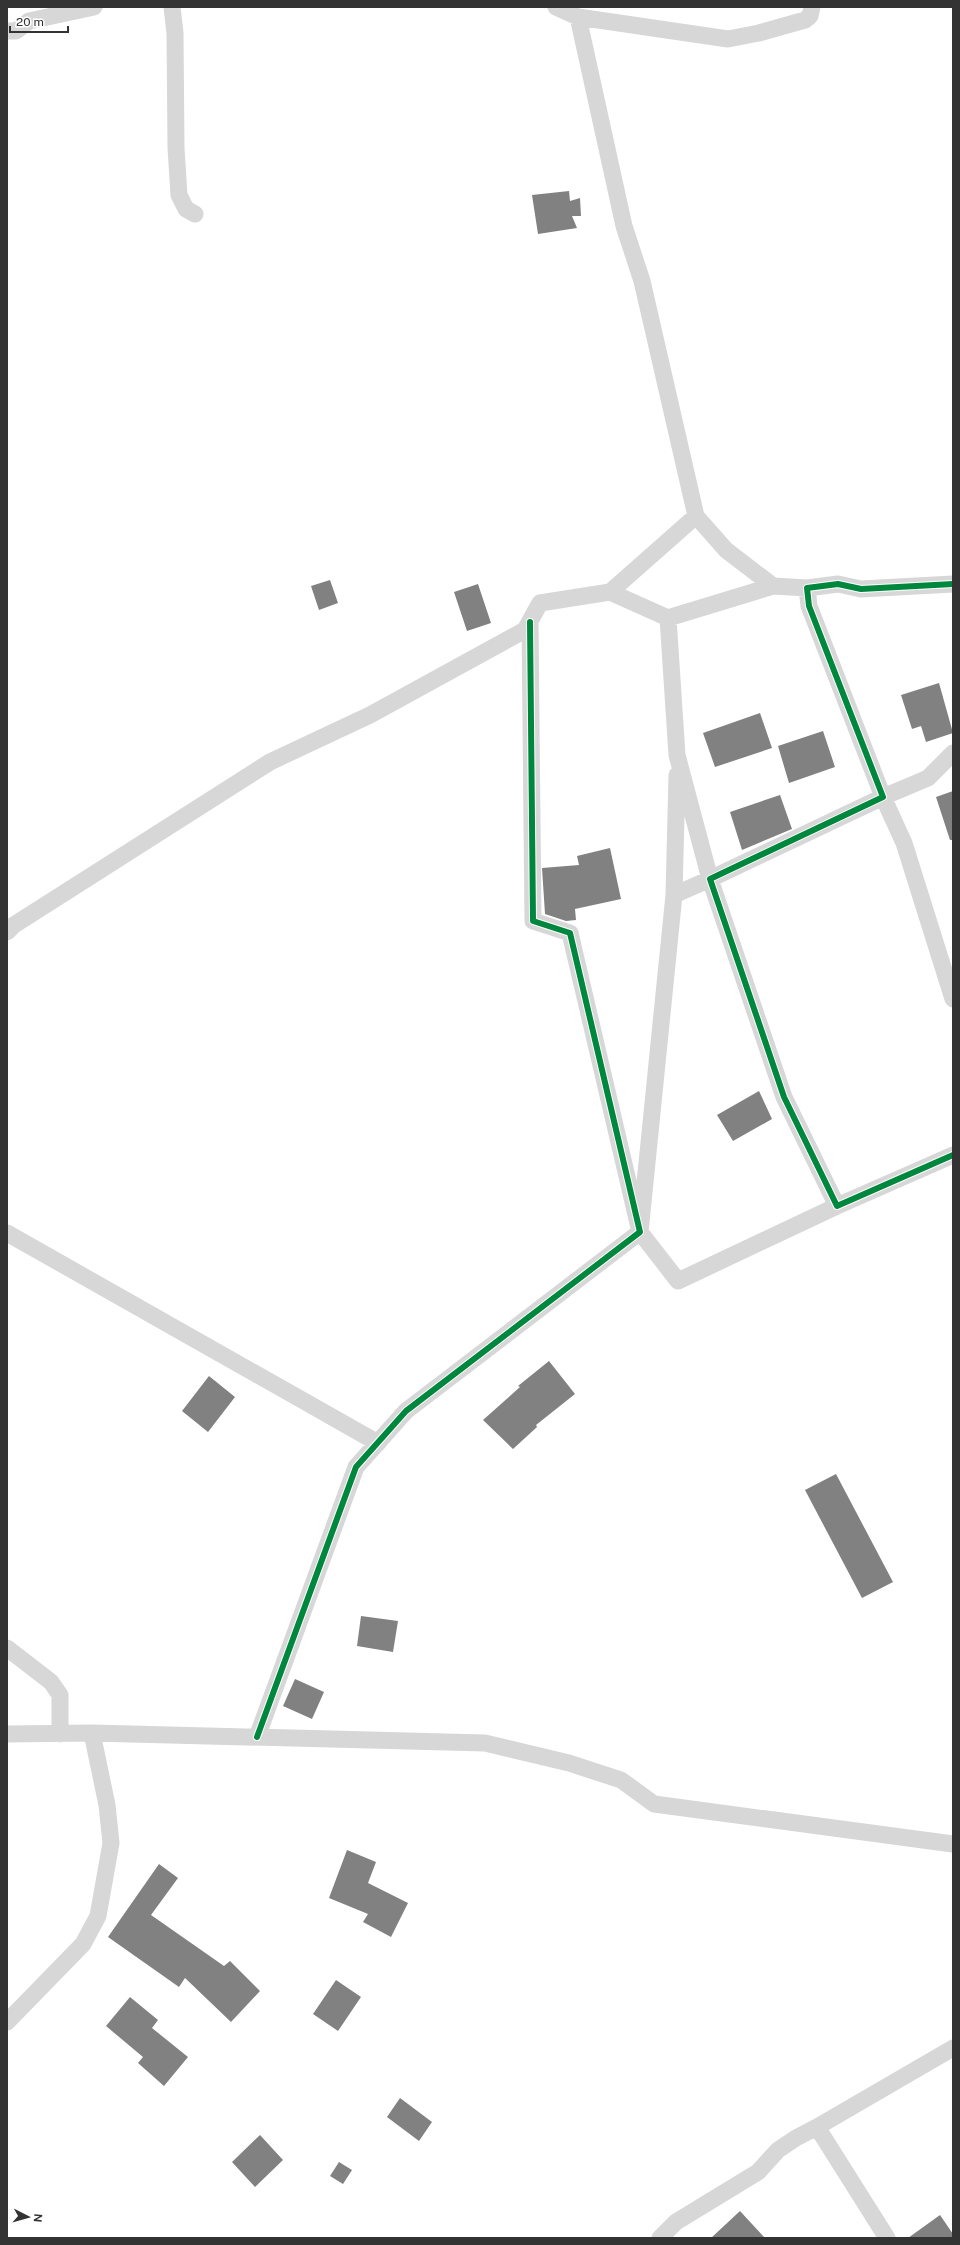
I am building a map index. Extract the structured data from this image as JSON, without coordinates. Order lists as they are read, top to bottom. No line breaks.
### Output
{"scale_bar":"20 m","north":"right"}
